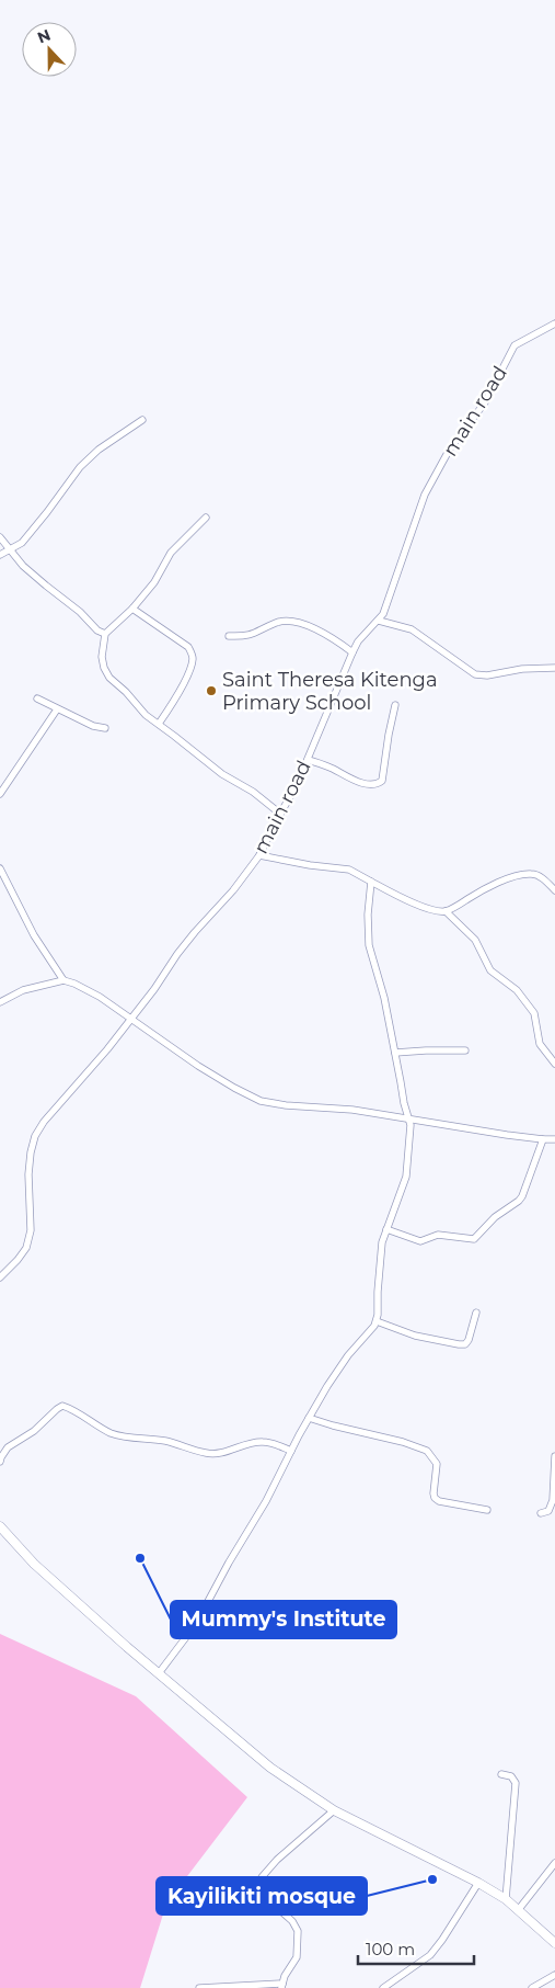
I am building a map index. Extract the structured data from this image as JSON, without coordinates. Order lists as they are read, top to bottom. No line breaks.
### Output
{"streets":{"street":["main road"]},"places":["Saint Theresa Kitenga Primary School","Mummy's Institute","Kayilikiti mosque"],"scale_bar":"100 m","north":"top"}
